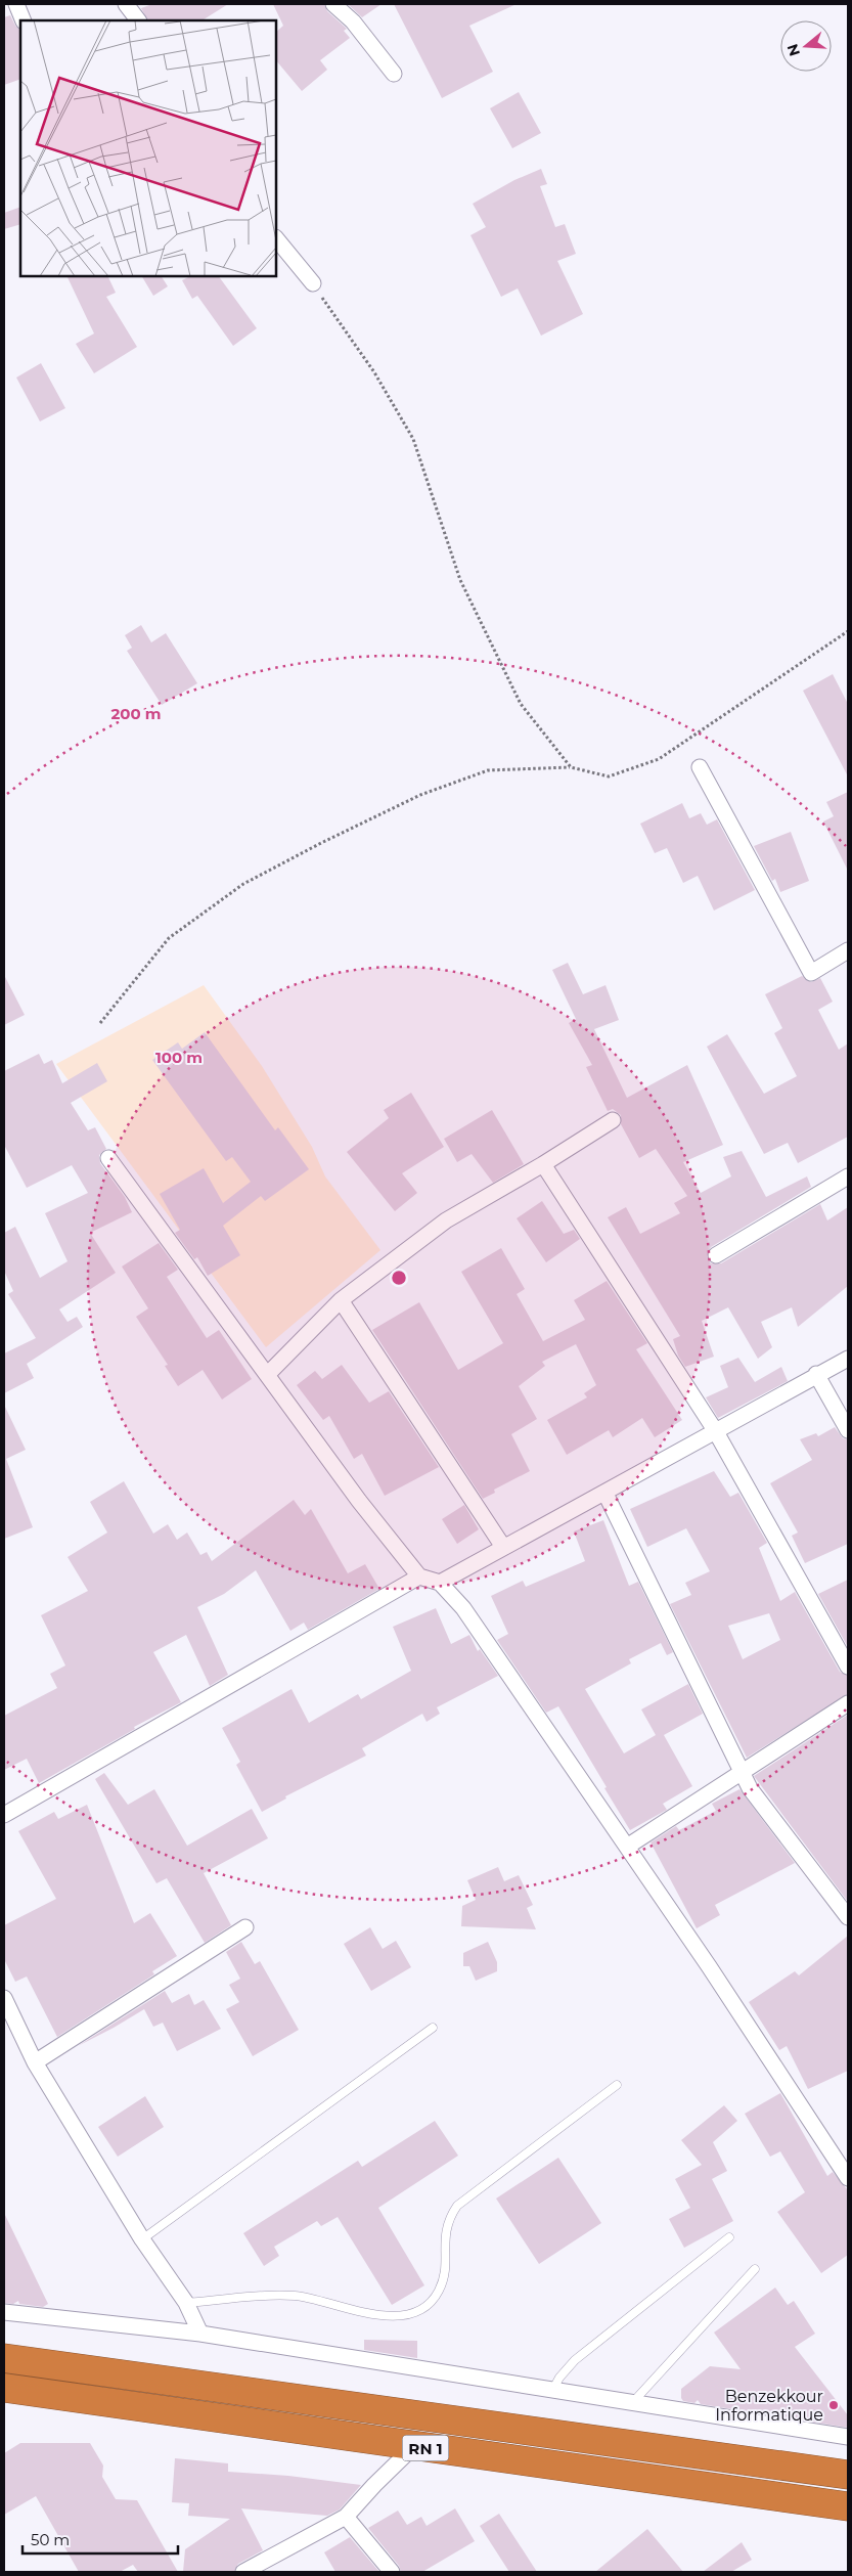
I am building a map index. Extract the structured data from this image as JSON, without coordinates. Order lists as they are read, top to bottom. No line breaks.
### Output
{"streets":{"highway":["RN 1"]},"places":["Benzekkour Informatique"],"scale_bar":"50 m","north":"left","rings":["200 m","100 m"]}
